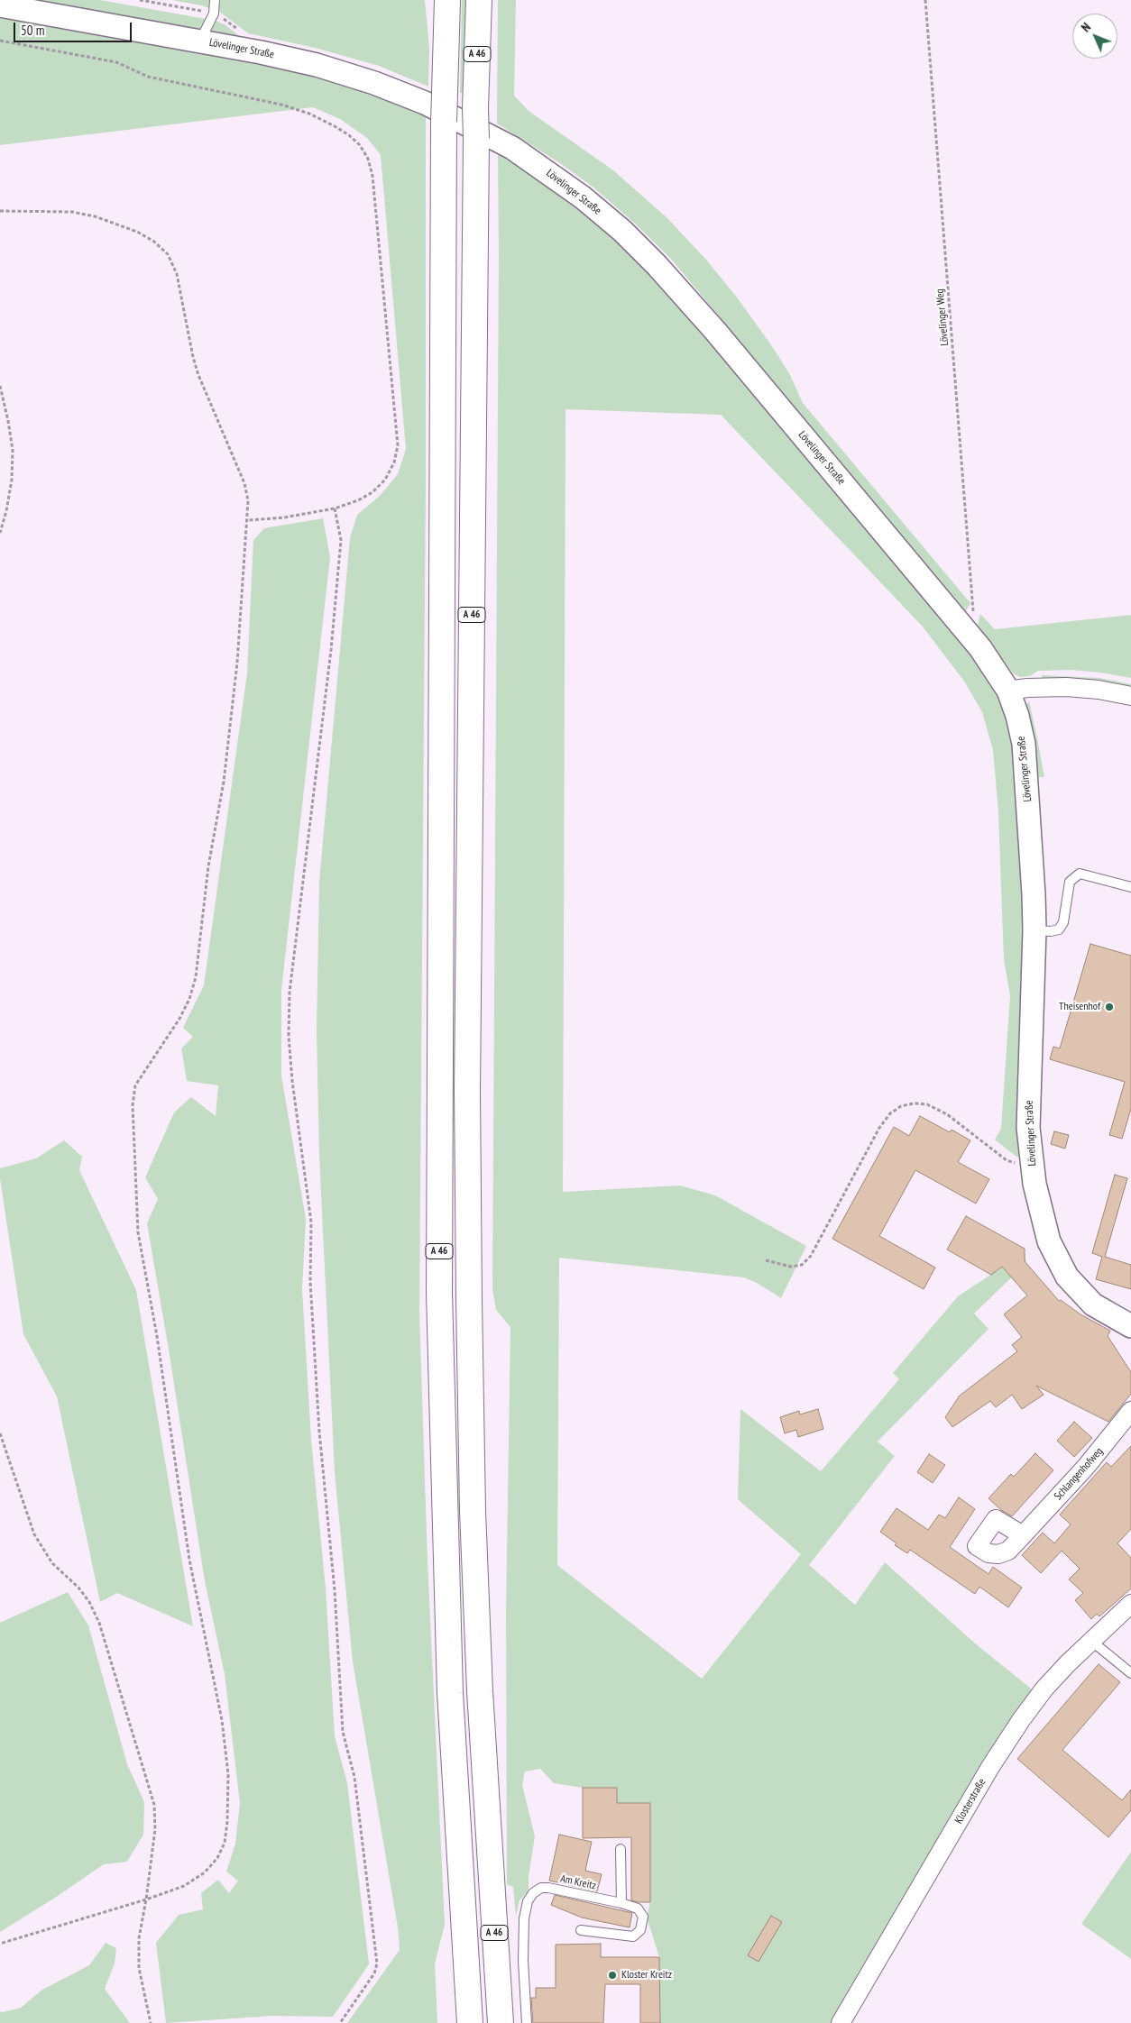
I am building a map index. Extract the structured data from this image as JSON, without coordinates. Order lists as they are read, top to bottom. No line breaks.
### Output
{"streets":{"highway":["A 46"],"street":["Lövelinger Straße","Schlangenhofweg","Klosterstraße"],"lane":["Am Kreitz"],"path":["Lövelinger Weg"]},"crossings":[["Lövelinger Straße","Lövelinger Weg"]],"places":["Theisenhof","Kloster Kreitz"],"scale_bar":"50 m","north":"top left"}
